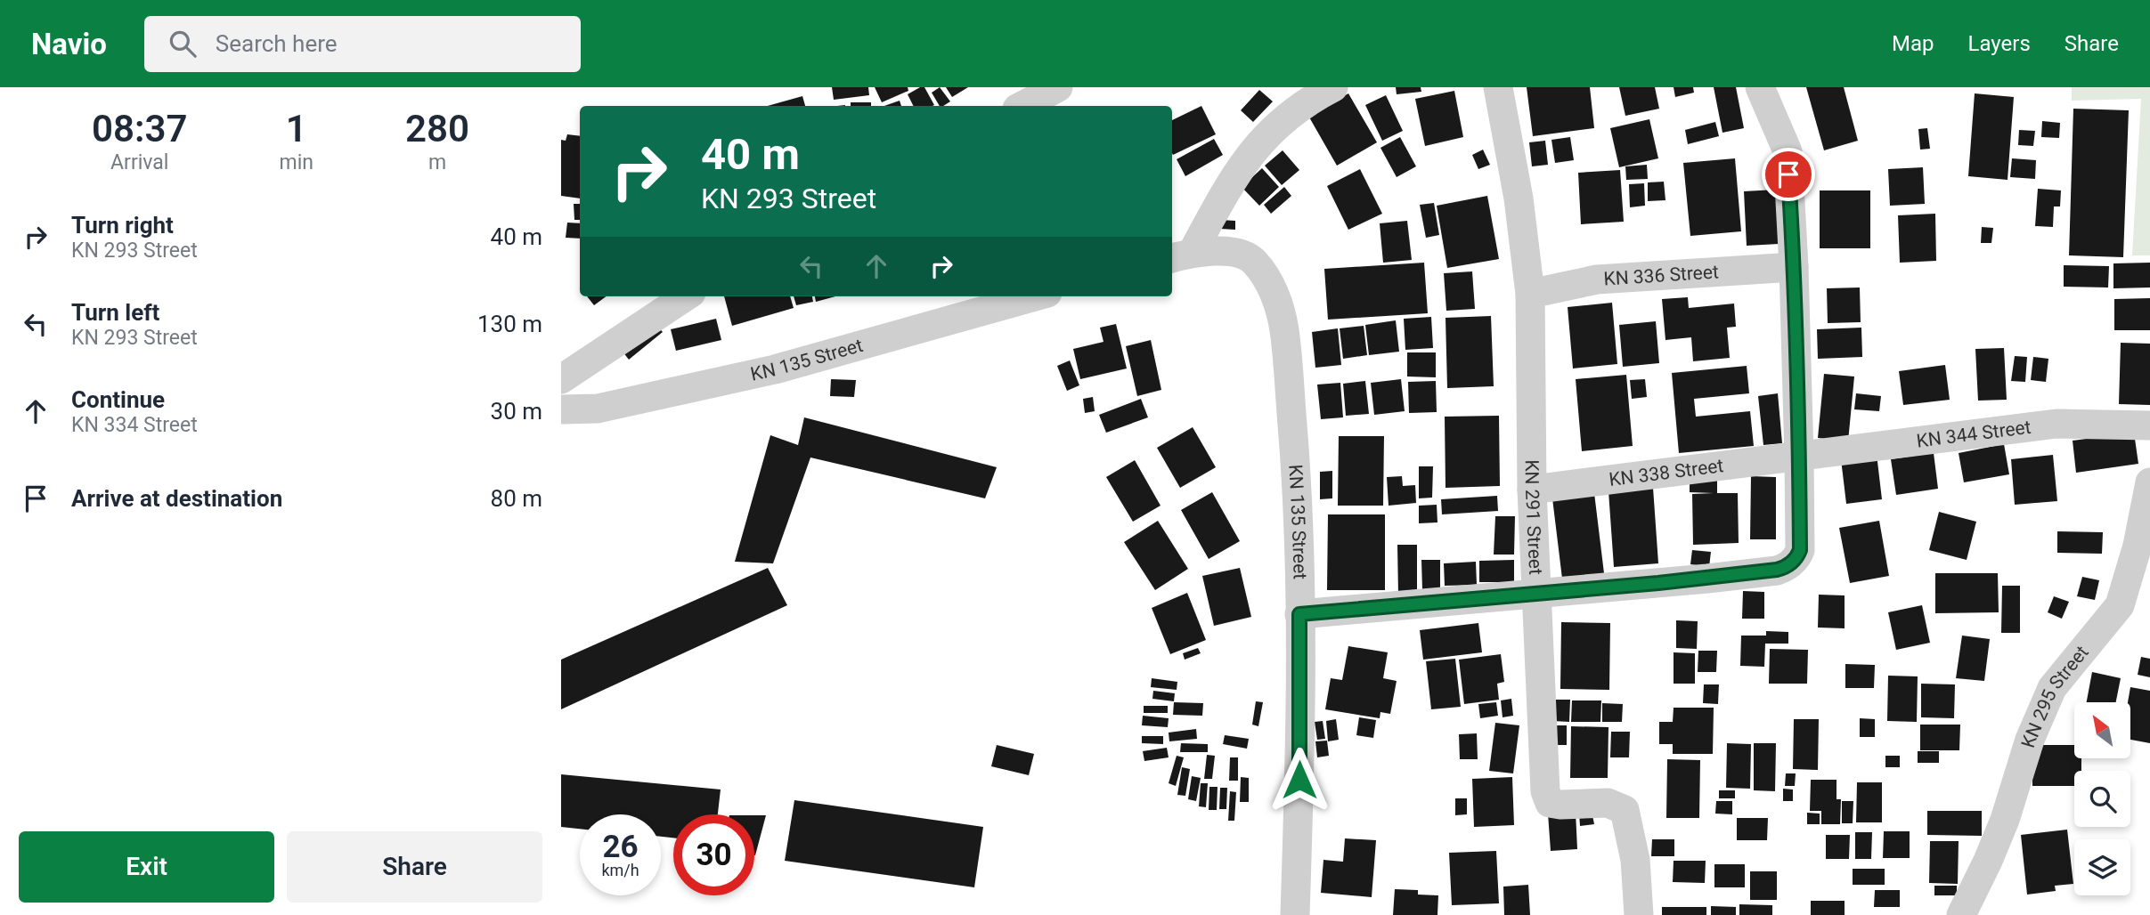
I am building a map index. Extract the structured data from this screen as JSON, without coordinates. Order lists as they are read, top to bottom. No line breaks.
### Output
{"streets":{"street":["KN 336 Street","KN 135 Street","KN 344 Street","KN 338 Street","KN 291 Street","KN 295 Street"]},"crossings":[["KN 336 Street","KN 291 Street"],["KN 344 Street","KN 338 Street"],["KN 338 Street","KN 291 Street"]],"north":"top left","page":{"header":"Navio","search":"Search here","nav":["Map","Layers","Share"],"eta":["08:37","Arrival","1","min","280","m"],"turn":["40 m","KN 293 Street"],"list":[{"name":"Turn right","note":"KN 293 Street","value":"40 m"},{"name":"Turn left","note":"KN 293 Street","value":"130 m"},{"name":"Continue","note":"KN 334 Street","value":"30 m"},{"name":"Arrive at destination","value":"80 m"}],"speed":"26 km/h","limit":"30","buttons":["Exit","Share"]}}
